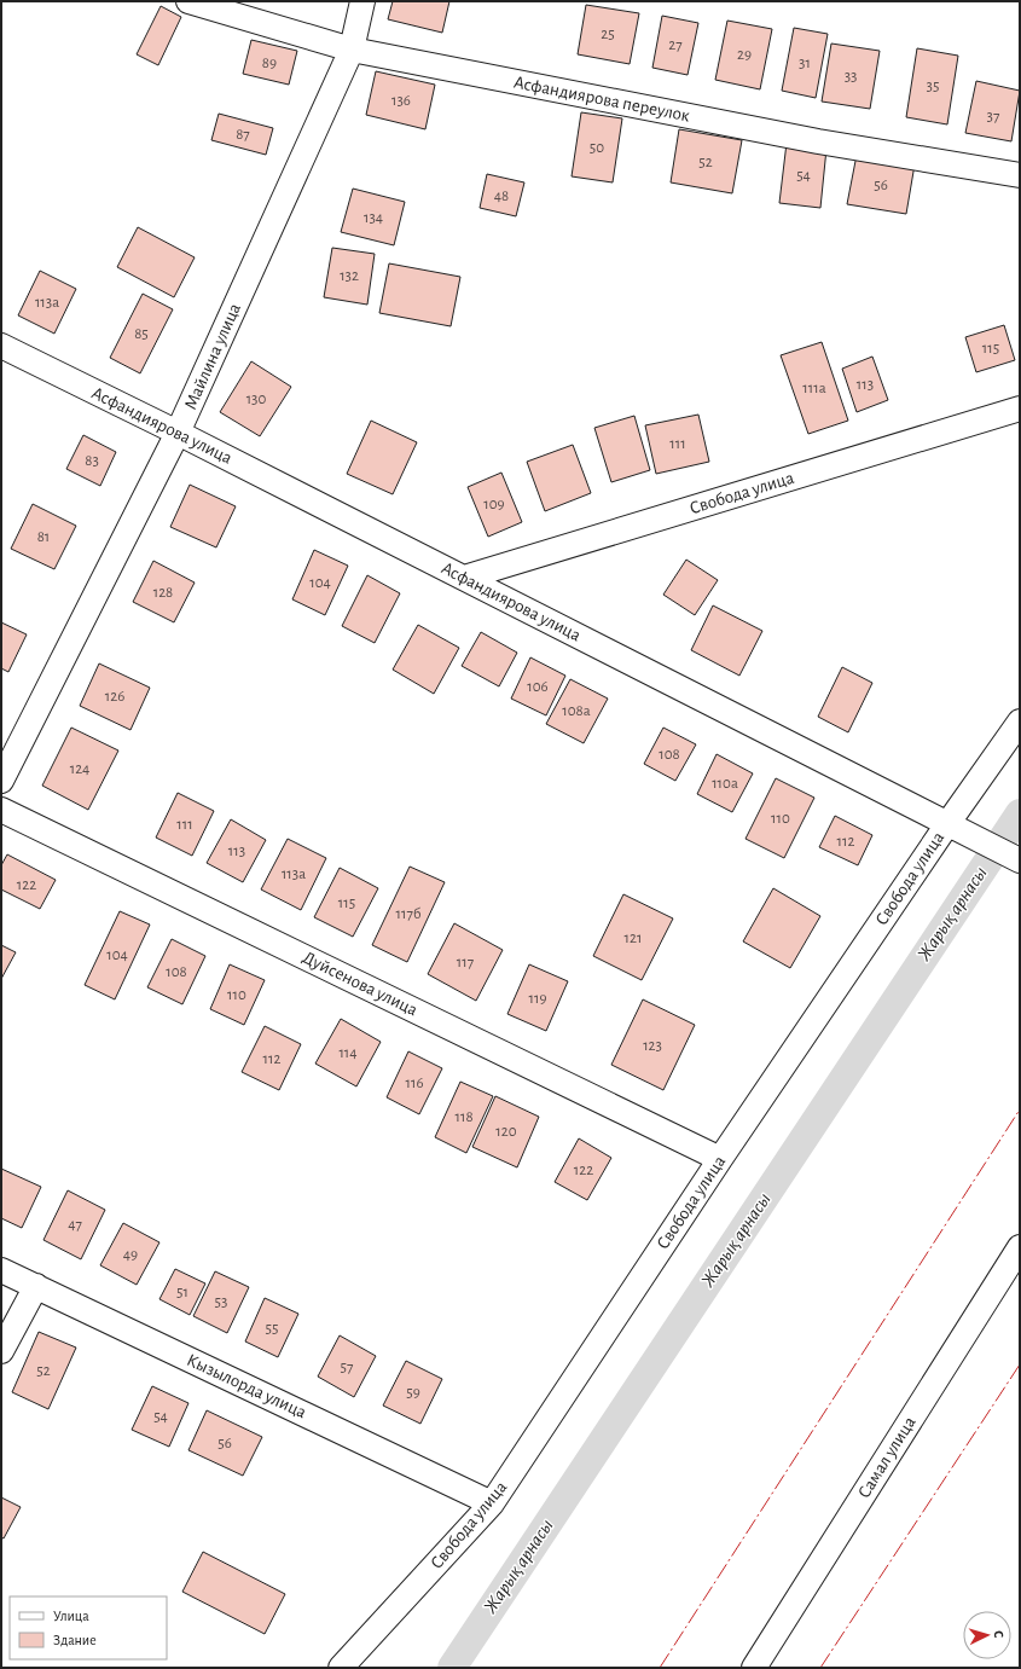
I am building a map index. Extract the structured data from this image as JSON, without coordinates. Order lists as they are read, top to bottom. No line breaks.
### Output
{"streets":{"street":["Асфандиярова переулок","Майлина улица","Асфандиярова улица","Свобода улица","Дуйсенова улица","Кызылорда улица","Самал улица"]},"crossings":[["Асфандиярова переулок","Майлина улица"],["Майлина улица","Асфандиярова улица"],["Асфандиярова улица","Свобода улица"],["Свобода улица","Дуйсенова улица"],["Свобода улица","Кызылорда улица"]],"water":["Жарық арнасы"],"house_numbers":["25","27","29","89","31","33","35","136","37","87","50","52","54","56","48","134","132","113а","85","115","113","111а","130","111","83","109","81","104","128","106","126","108а","108","124","110а","110","111","112","113","113а","122","115","117б","121","104","117","108","110","119","123","114","112","116","118","120","122","47","49","51","53","55","57","52","59","54","56"],"legend":["Улица","Здание"],"north":"right"}
